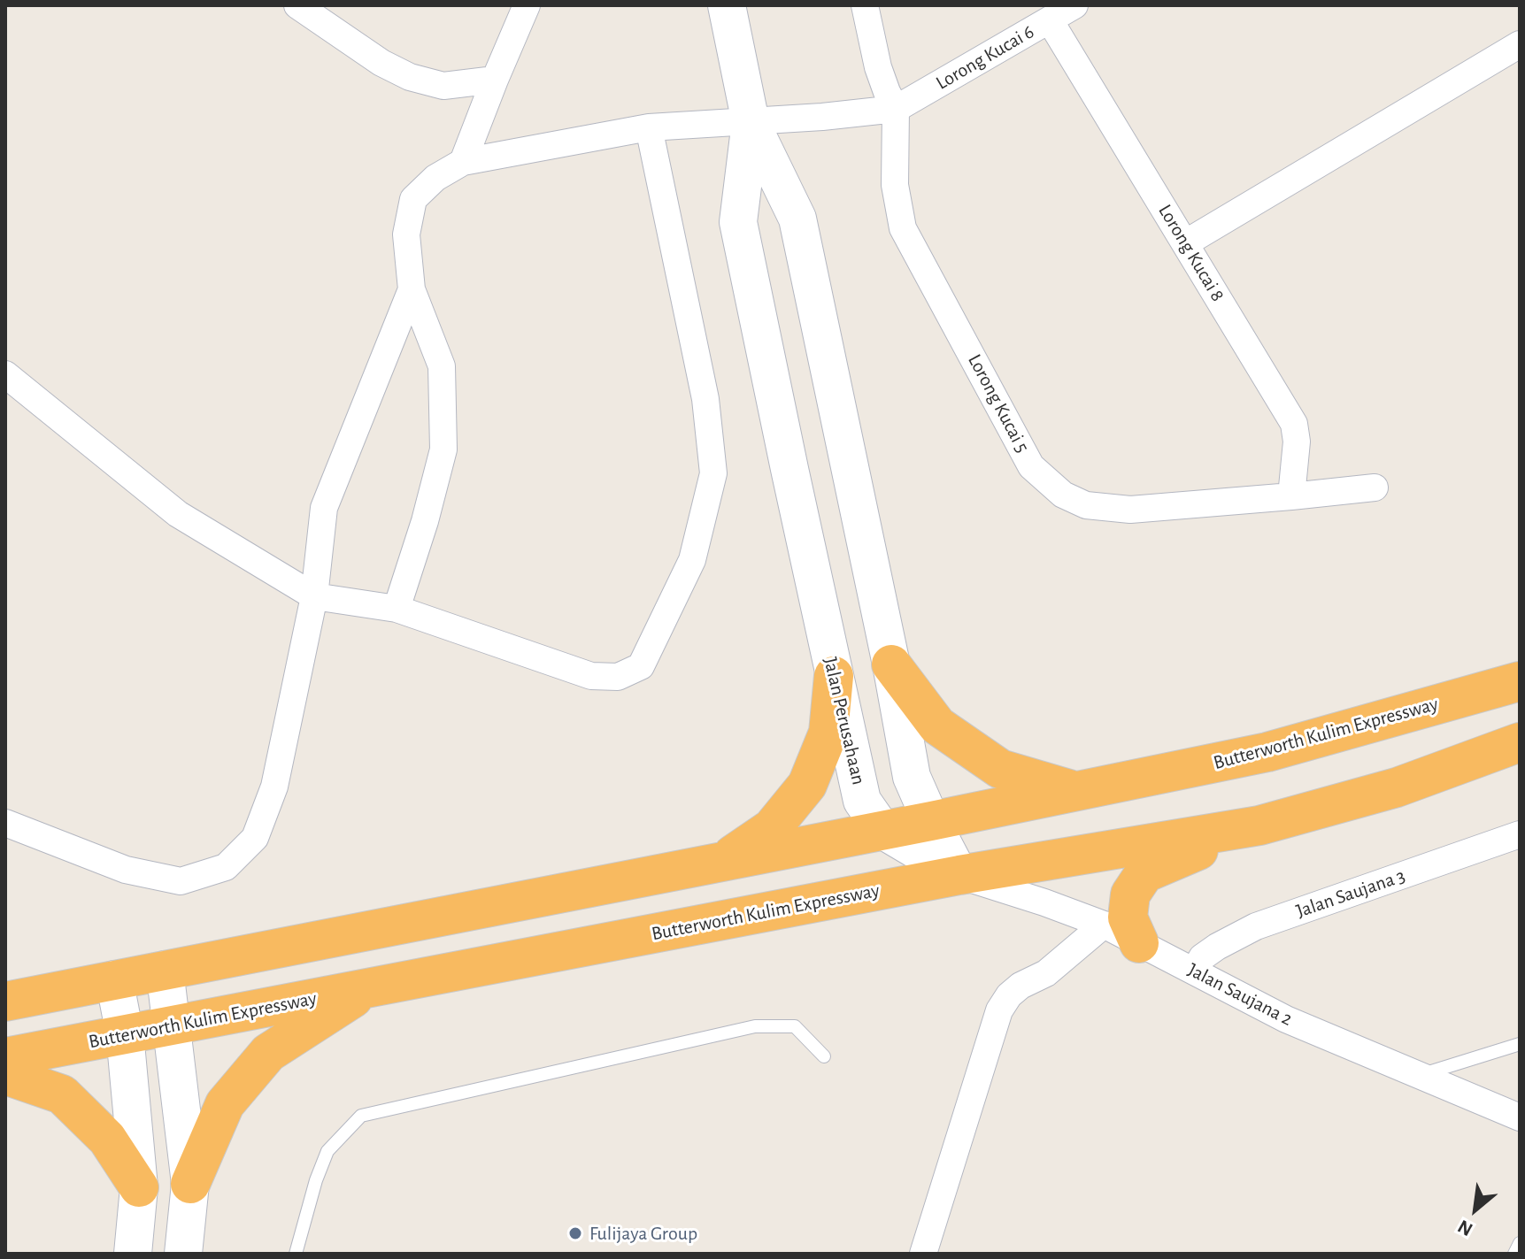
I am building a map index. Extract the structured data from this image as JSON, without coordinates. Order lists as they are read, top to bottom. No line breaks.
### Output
{"streets":{"highway":["Butterworth Kulim Expressway"],"main road":["Jalan Perusahaan"],"street":["Lorong Kucai 6","Lorong Kucai 8","Lorong Kucai 5","Jalan Saujana 3","Jalan Saujana 2"]},"crossings":[["Lorong Kucai 6","Lorong Kucai 8"],["Lorong Kucai 6","Lorong Kucai 5"],["Lorong Kucai 8","Lorong Kucai 5"],["Jalan Perusahaan","Butterworth Kulim Expressway"],["Jalan Perusahaan","Jalan Saujana 2"],["Butterworth Kulim Expressway","Jalan Saujana 2"],["Jalan Saujana 3","Jalan Saujana 2"]],"places":["Fulijaya Group"],"north":"bottom left"}
